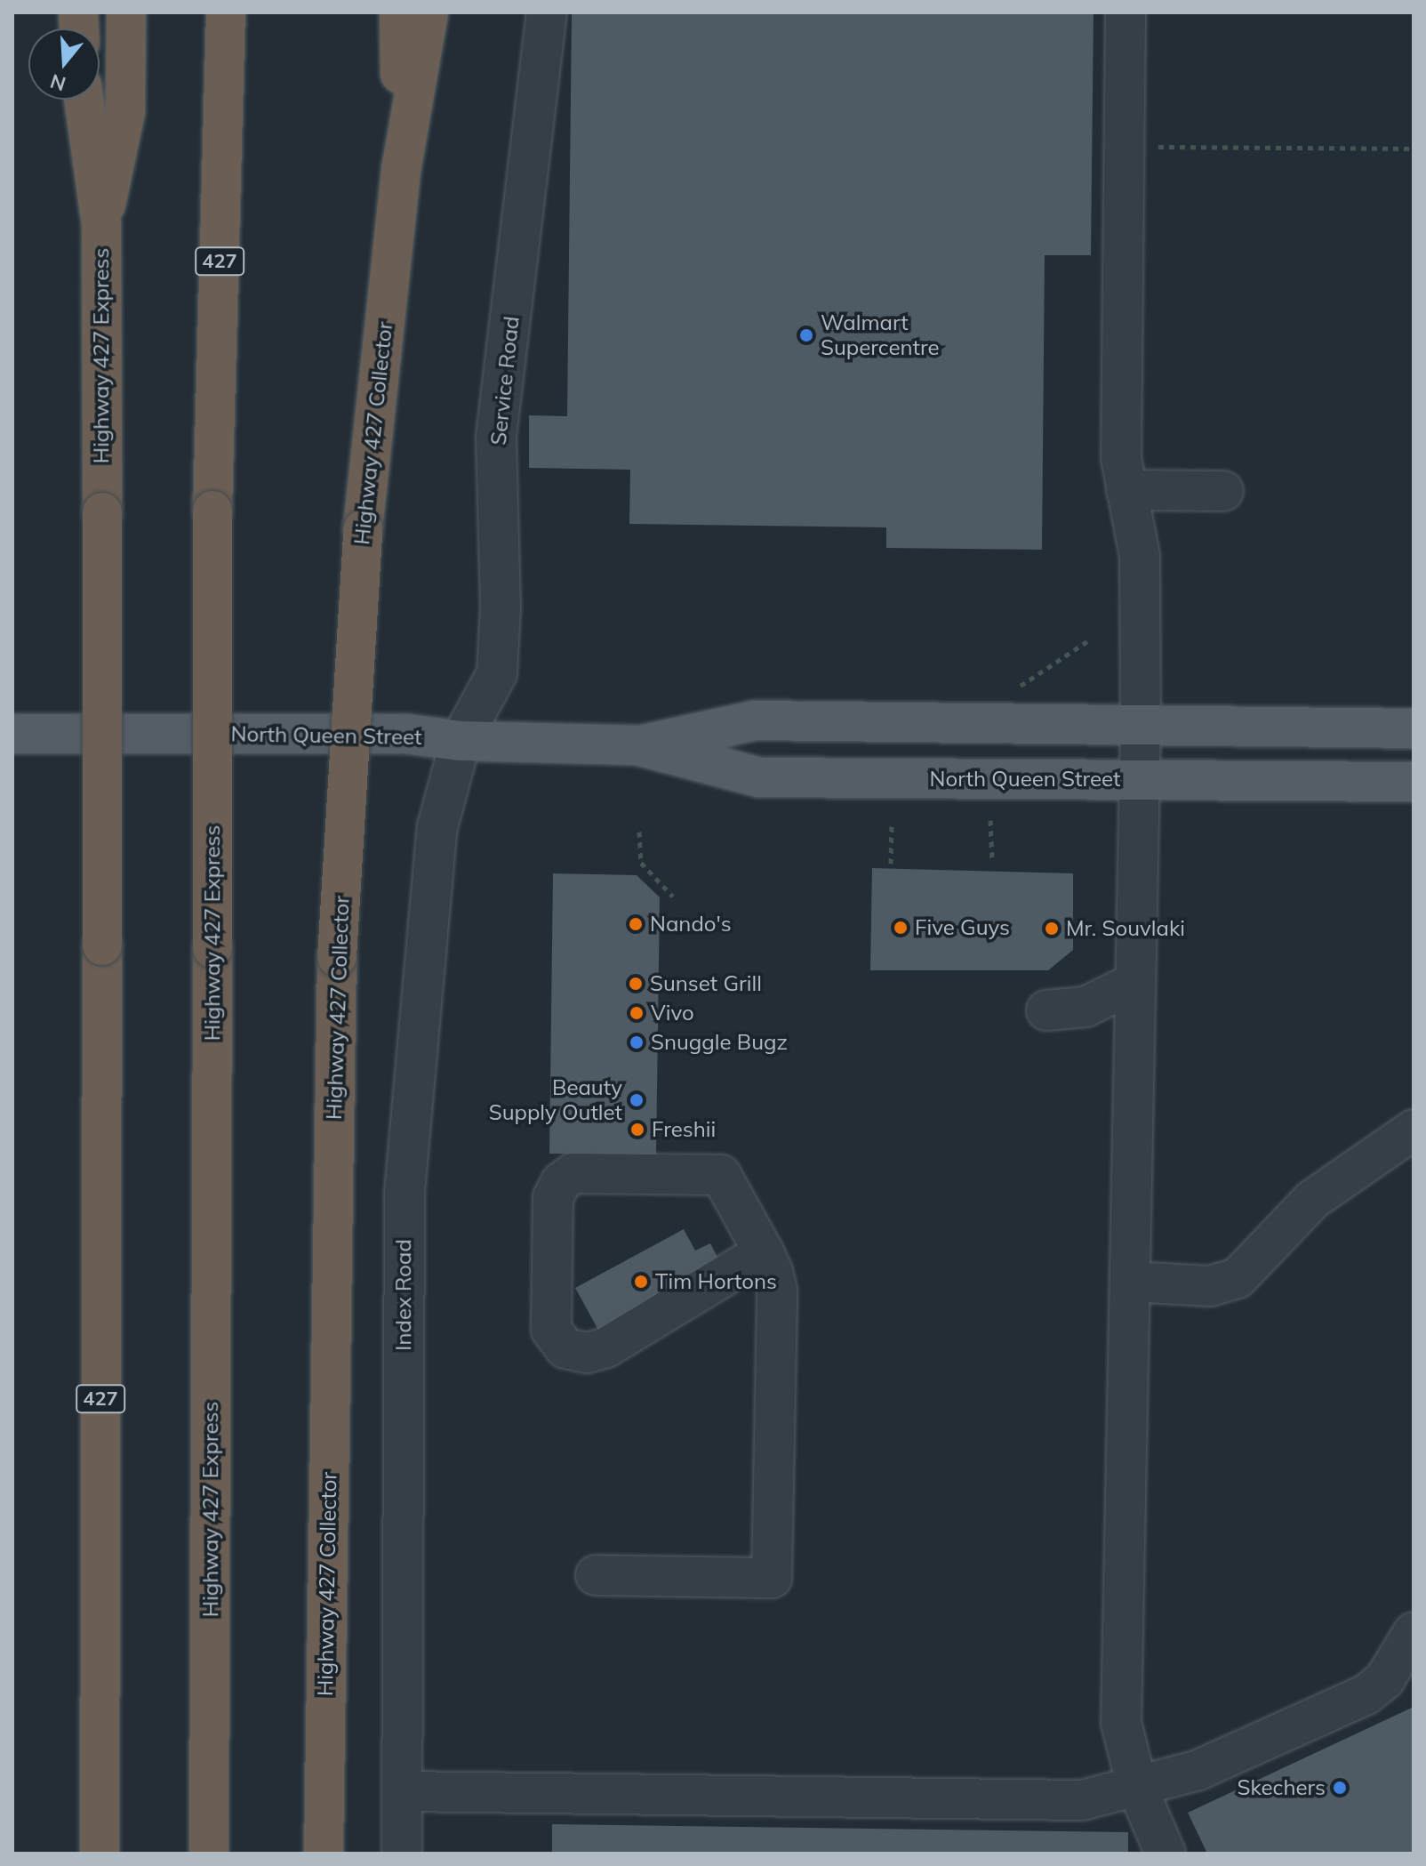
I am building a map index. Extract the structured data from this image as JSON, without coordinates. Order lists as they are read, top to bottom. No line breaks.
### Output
{"streets":{"highway":["427","Highway 427 Express","Highway 427 Collector"],"main road":["North Queen Street"],"street":["Service Road","Index Road"]},"crossings":[["Service Road","North Queen Street"],["Service Road","Index Road"],["North Queen Street","Index Road"]],"places":["Walmart Supercentre","Nando's","Five Guys","Mr. Souvlaki","Sunset Grill","Vivo","Snuggle Bugz","Beauty Supply Outlet","Freshii","Tim Hortons","Skechers"],"north":"bottom"}
